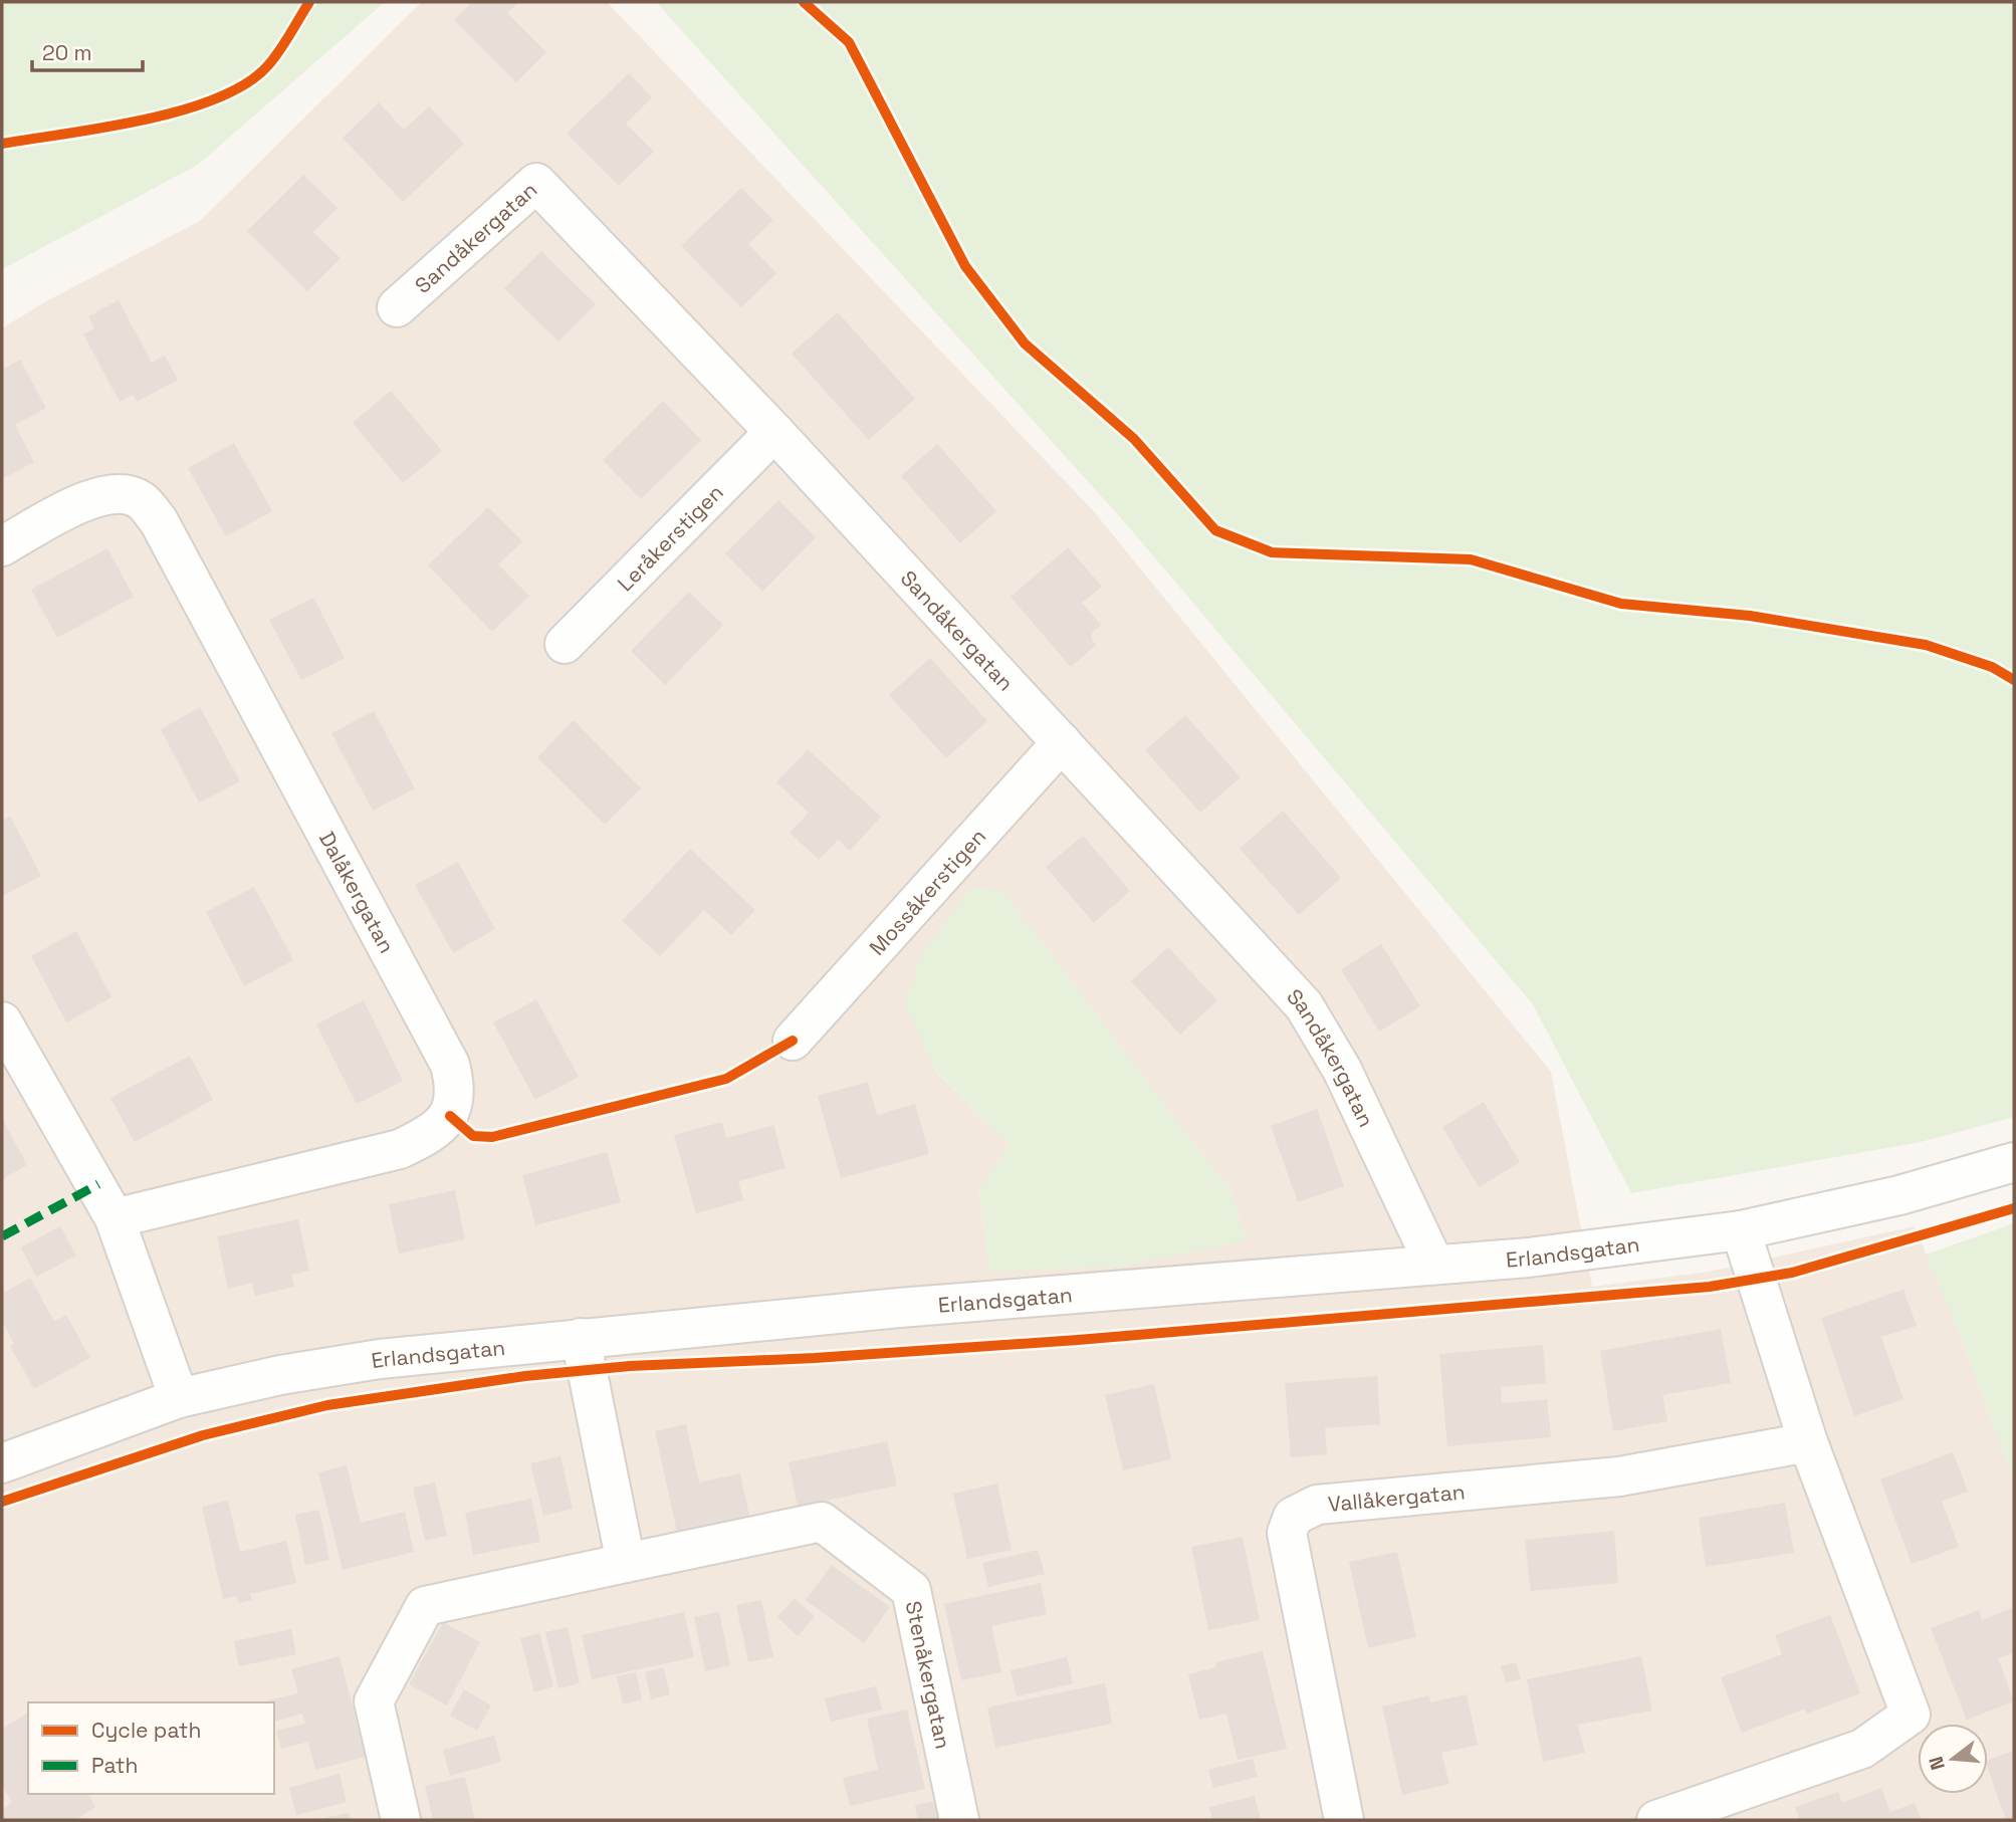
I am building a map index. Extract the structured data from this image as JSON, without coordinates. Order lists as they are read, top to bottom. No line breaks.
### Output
{"streets":{"street":["Sandåkergatan","Leråkerstigen","Dalåkergatan","Mossåkerstigen","Erlandsgatan","Vallåkergatan","Stenåkergatan"]},"crossings":[["Sandåkergatan","Leråkerstigen"],["Sandåkergatan","Mossåkerstigen"],["Sandåkergatan","Erlandsgatan"]],"legend":["Cycle path","Path"],"scale_bar":"20 m","north":"left"}
